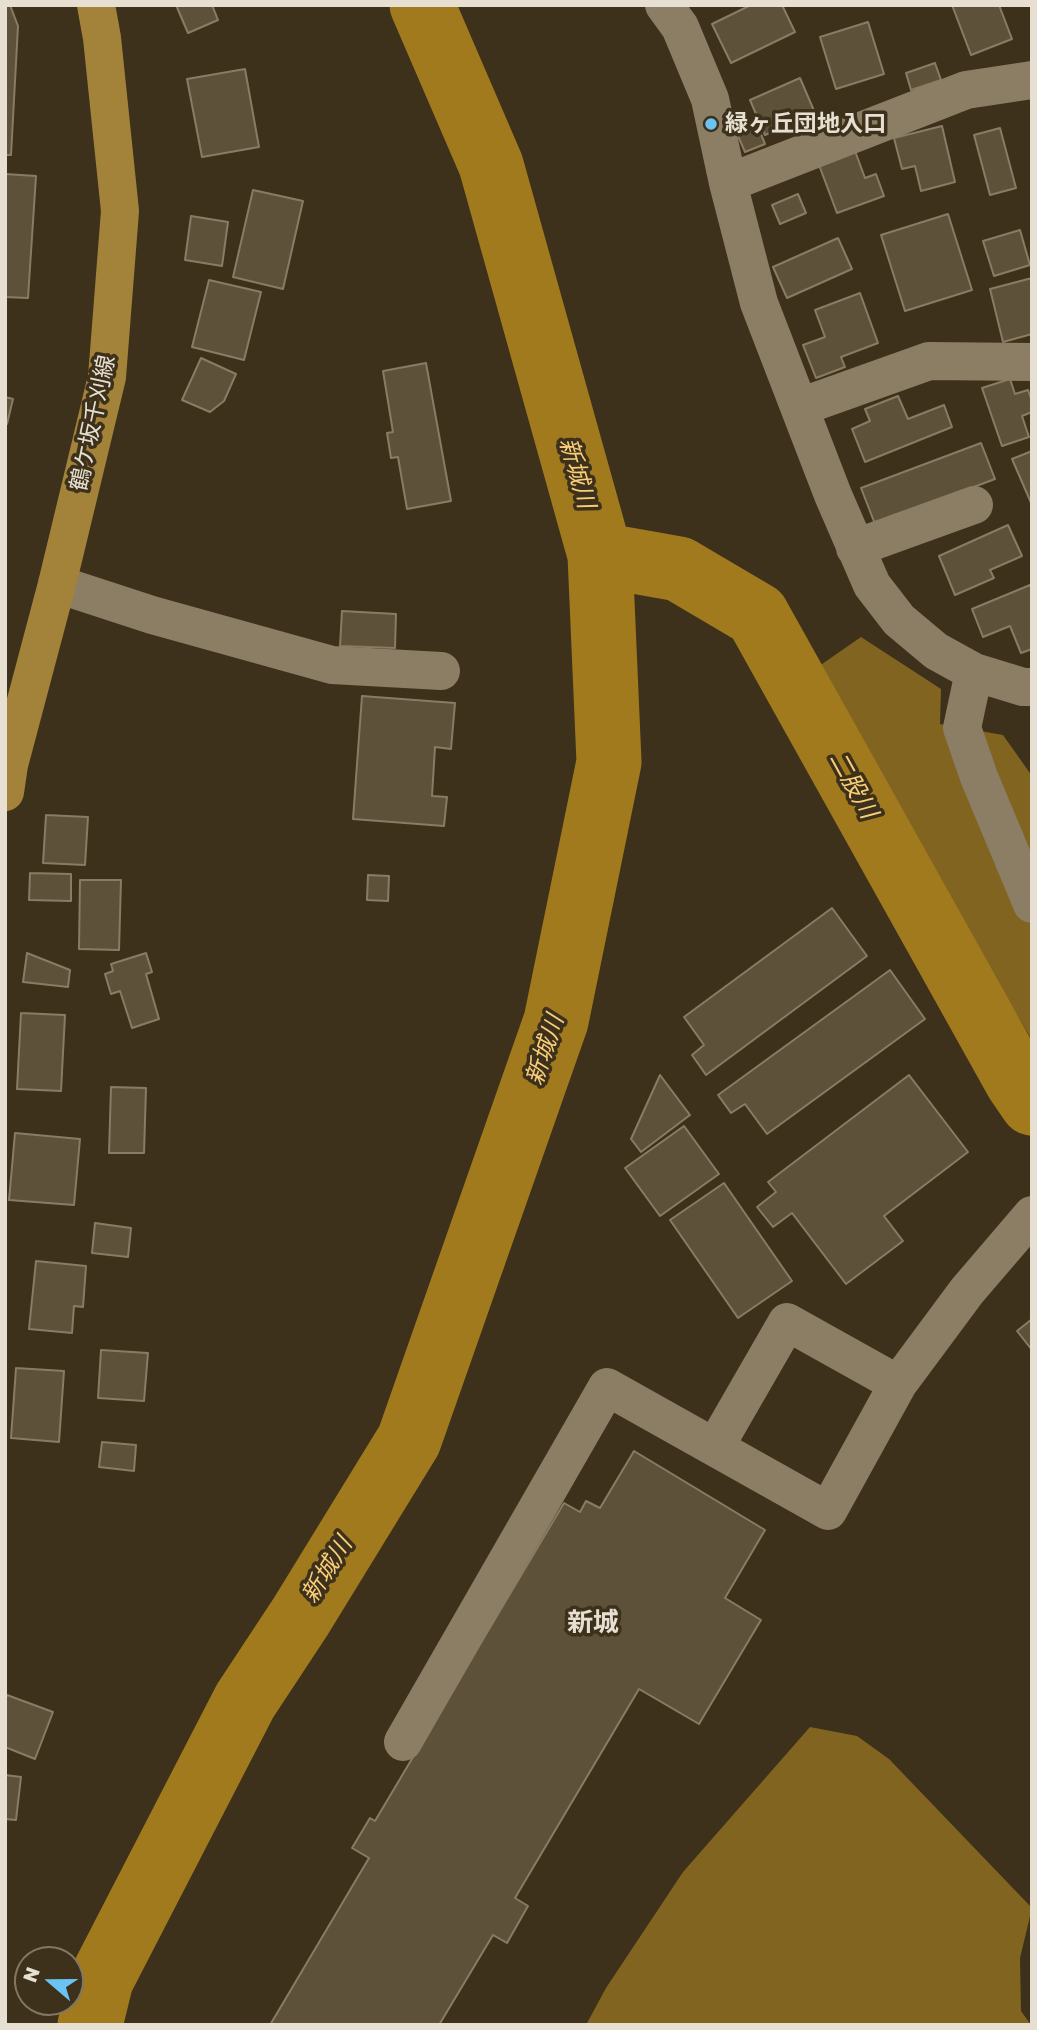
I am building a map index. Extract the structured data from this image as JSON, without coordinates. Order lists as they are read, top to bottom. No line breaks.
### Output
{"streets":{"main road":["鶴ケ坂千刈線"]},"districts":["新城"],"water":["新城川","二股川"],"places":["緑ヶ丘団地入口"],"north":"left"}
